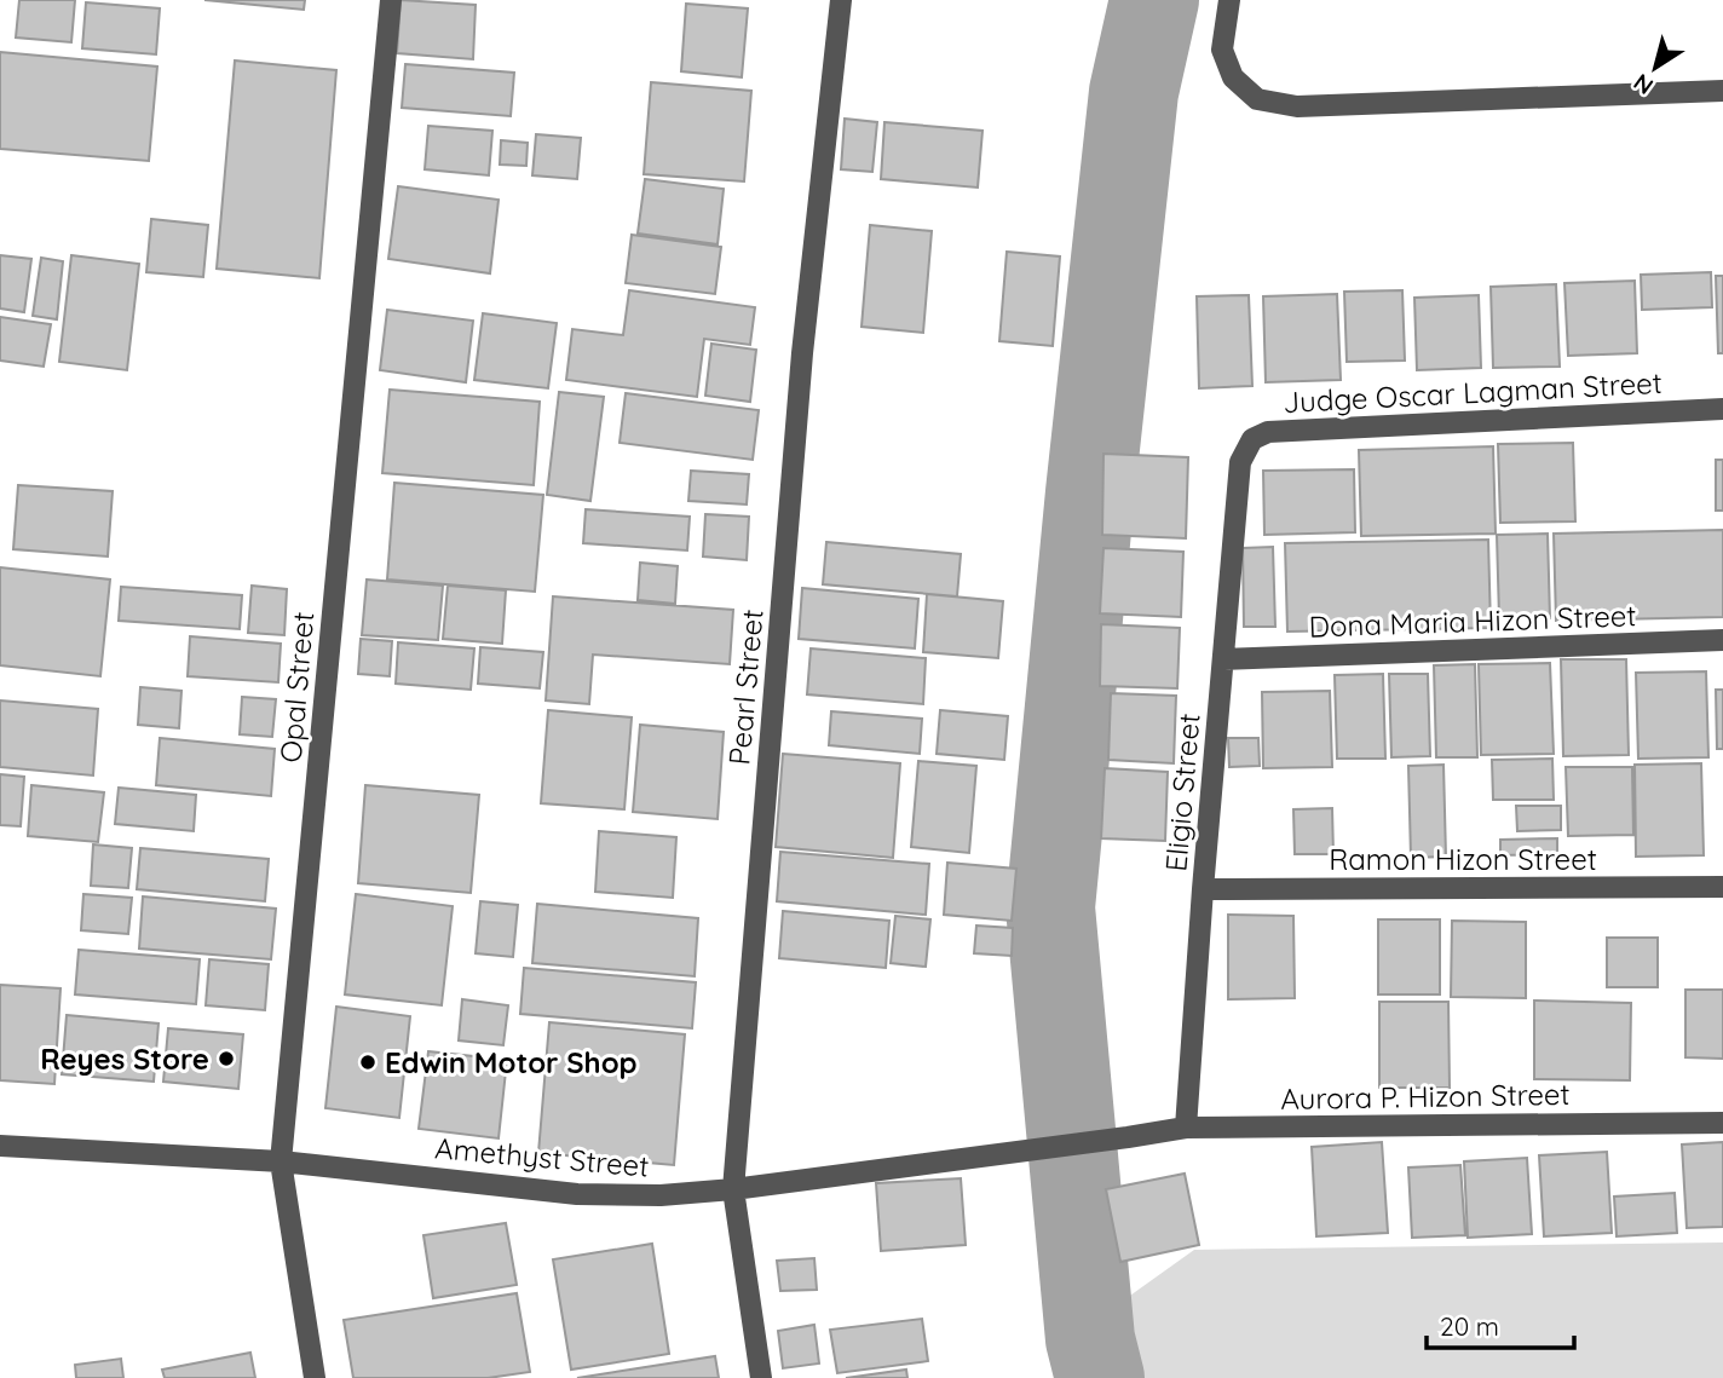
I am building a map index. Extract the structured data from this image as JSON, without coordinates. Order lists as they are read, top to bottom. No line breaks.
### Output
{"streets":{"street":["Judge Oscar Lagman Street","Dona Maria Hizon Street","Opal Street","Pearl Street","Eligio Street","Ramon Hizon Street","Aurora P. Hizon Street","Amethyst Street"]},"crossings":[["Judge Oscar Lagman Street","Eligio Street"],["Dona Maria Hizon Street","Eligio Street"],["Opal Street","Amethyst Street"],["Pearl Street","Amethyst Street"],["Eligio Street","Ramon Hizon Street"],["Eligio Street","Aurora P. Hizon Street"],["Aurora P. Hizon Street","Amethyst Street"]],"places":["Reyes Store","Edwin Motor Shop"],"scale_bar":"20 m","north":"bottom left"}
